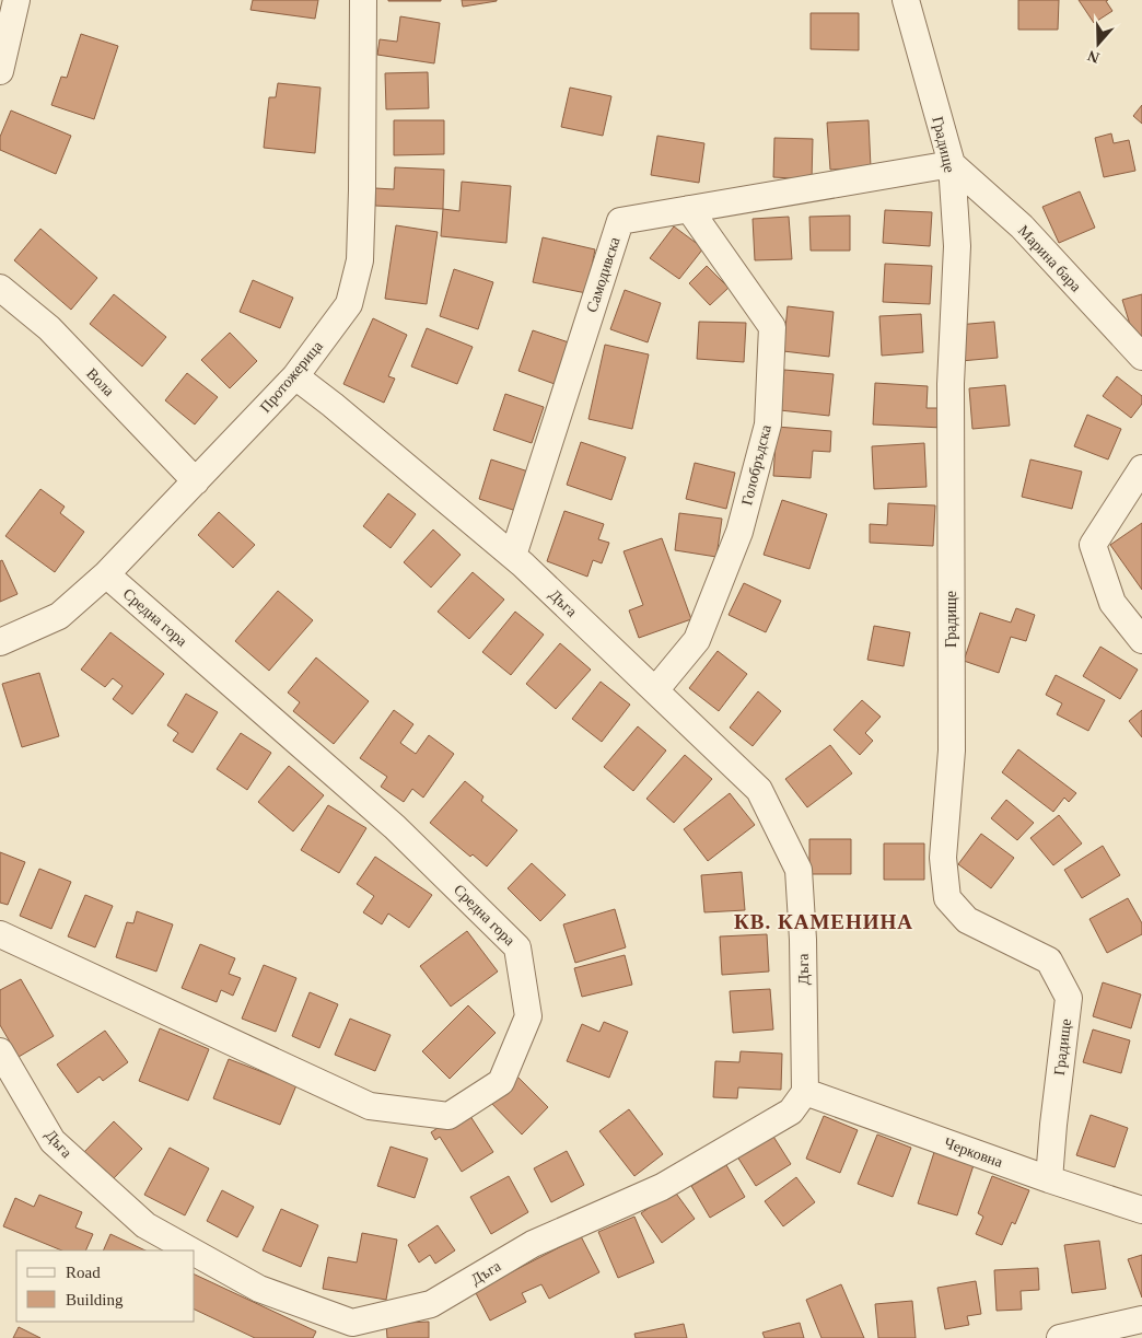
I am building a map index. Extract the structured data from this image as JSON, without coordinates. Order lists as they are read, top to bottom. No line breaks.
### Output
{"streets":{"street":["Градище","Марина бара","Самодивска","Протожерица","Вола","Голобръдска","Дъга","Средна гора","Черковна"]},"crossings":[["Градище","Марина бара"],["Градище","Самодивска"],["Градище","Черковна"],["Марина бара","Самодивска"],["Самодивска","Голобръдска"],["Самодивска","Дъга"],["Протожерица","Вола"],["Протожерица","Дъга"],["Протожерица","Средна гора"],["Голобръдска","Дъга"],["Дъга","Черковна"]],"districts":["КВ. КАМЕНИНА"],"legend":["Road","Building"],"north":"bottom"}
